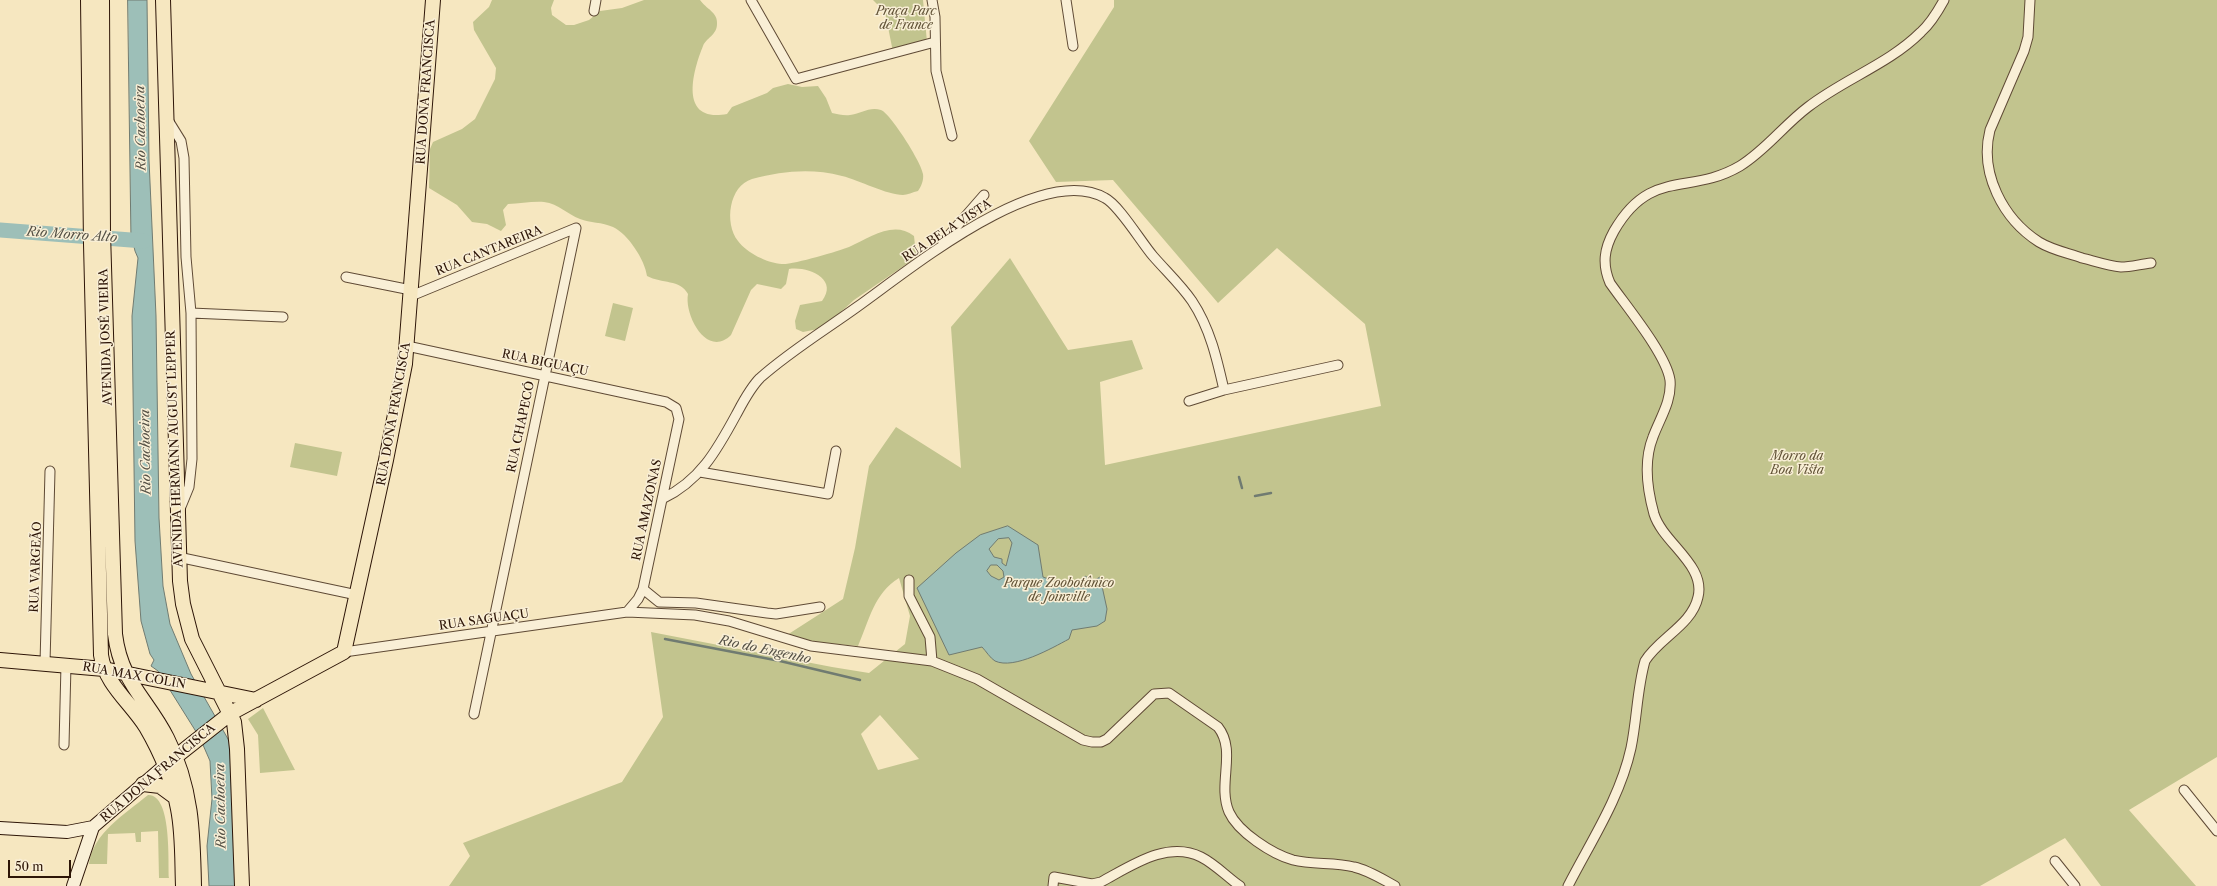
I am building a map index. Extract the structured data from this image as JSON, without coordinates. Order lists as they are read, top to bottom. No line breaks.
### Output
{"streets":{"main road":["RUA DONA FRANCISCA","AVENIDA JOSÉ VIEIRA","AVENIDA HERMANN AUGUST LEPPER","RUA MAX COLIN"],"street":["RUA BELA VISTA","RUA CANTAREIRA","RUA BIGUAÇU","RUA CHAPECÓ","RUA AMAZONAS","RUA VARGEÃO","RUA SAGUAÇU"]},"crossings":[["RUA DONA FRANCISCA","RUA CANTAREIRA"],["RUA DONA FRANCISCA","AVENIDA JOSÉ VIEIRA"],["RUA DONA FRANCISCA","RUA BIGUAÇU"],["RUA DONA FRANCISCA","AVENIDA HERMANN AUGUST LEPPER"],["RUA DONA FRANCISCA","RUA SAGUAÇU"],["RUA BELA VISTA","RUA AMAZONAS"],["RUA CANTAREIRA","RUA CHAPECÓ"],["AVENIDA JOSÉ VIEIRA","RUA MAX COLIN"],["RUA BIGUAÇU","RUA CHAPECÓ"],["RUA BIGUAÇU","RUA AMAZONAS"],["RUA CHAPECÓ","RUA SAGUAÇU"],["AVENIDA HERMANN AUGUST LEPPER","RUA MAX COLIN"],["RUA AMAZONAS","RUA SAGUAÇU"],["RUA VARGEÃO","RUA MAX COLIN"]],"water":["Rio Cachoeira","Rio Morro Alto","Rio do Engenho"],"parks":["Praça Parc de France","Morro da Boa Vista","Parque Zoobotânico de Joinville"],"scale_bar":"50 m"}
